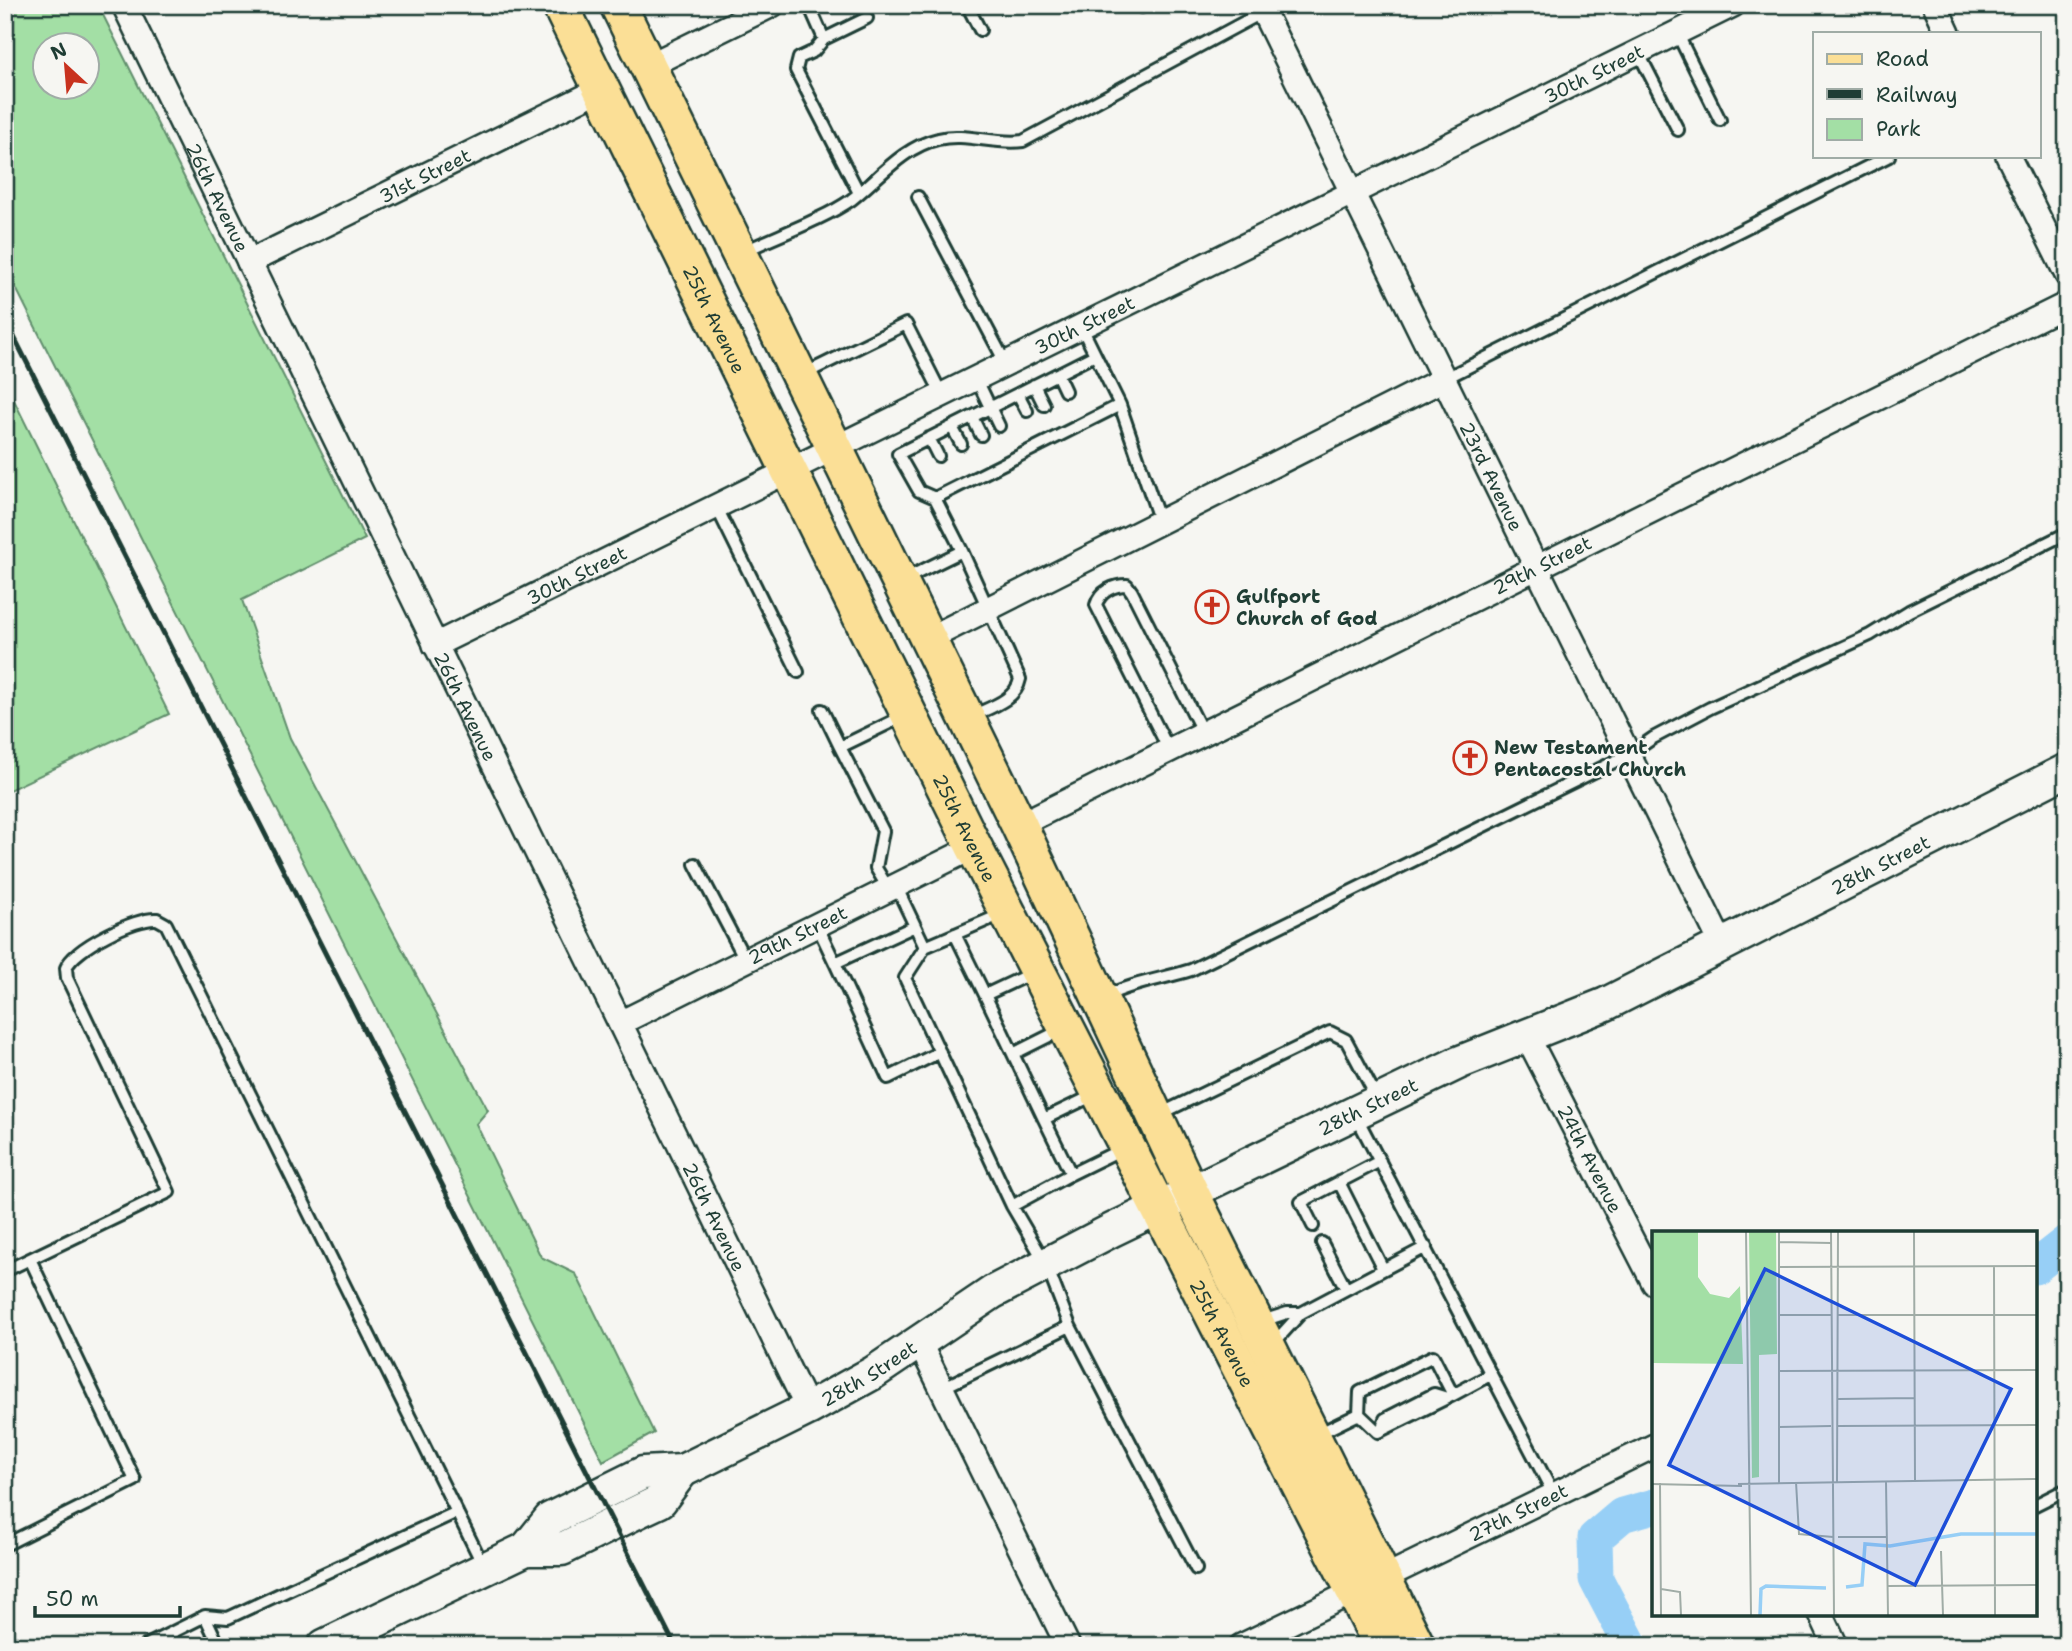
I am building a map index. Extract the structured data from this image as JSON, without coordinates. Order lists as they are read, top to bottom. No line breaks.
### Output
{"streets":{"main road":["25th Avenue","28th Street"],"street":["30th Street","31st Street","26th Avenue","23rd Avenue","29th Street","24th Avenue","27th Street"]},"crossings":[["30th Street","26th Avenue"],["30th Street","25th Avenue"],["30th Street","23rd Avenue"],["31st Street","26th Avenue"],["31st Street","25th Avenue"],["26th Avenue","29th Street"],["26th Avenue","28th Street"],["25th Avenue","29th Street"],["25th Avenue","28th Street"],["25th Avenue","27th Street"],["23rd Avenue","29th Street"],["23rd Avenue","28th Street"],["28th Street","24th Avenue"]],"places":{"church":["Gulfport Church of God","New Testament Pentacostal Church"]},"legend":["Road","Railway","Park"],"scale_bar":"50 m","north":"top left"}
